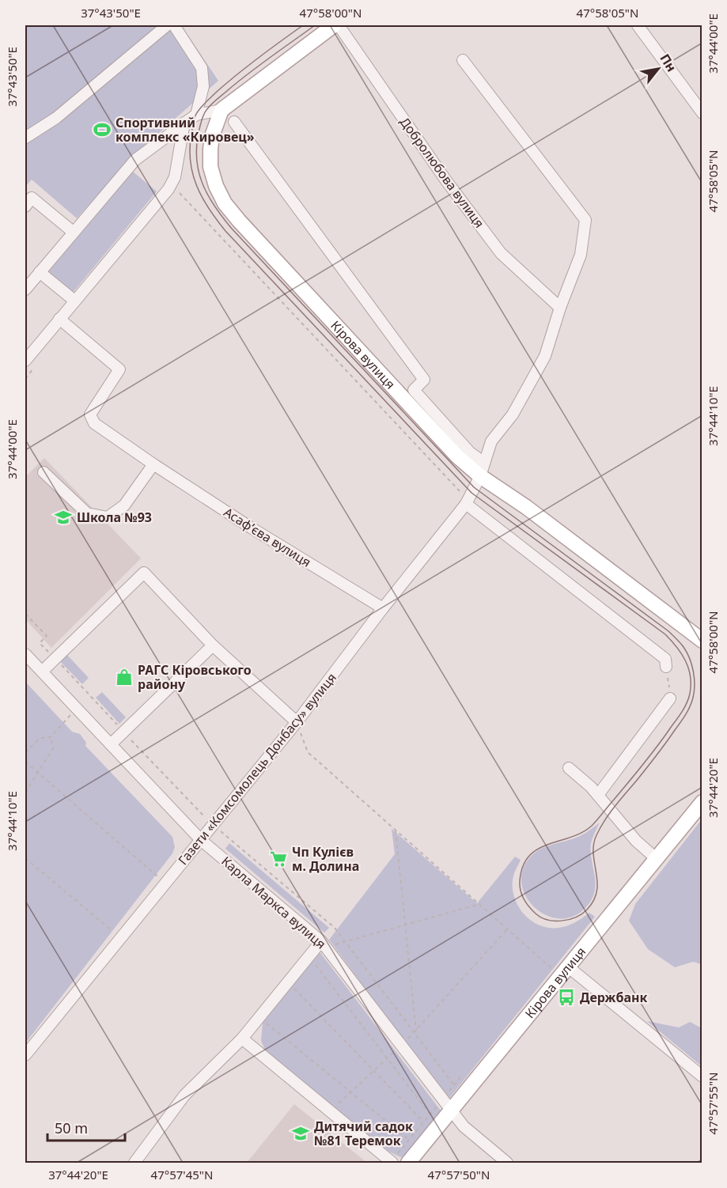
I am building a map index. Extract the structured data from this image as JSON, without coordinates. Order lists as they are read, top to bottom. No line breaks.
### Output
{"streets":{"main road":["Кірова вулиця"],"street":["Добролюбова вулиця","Асаф’єва вулиця","Газети «Комсомолець Донбасу» вулиця","Карла Маркса вулиця"]},"crossings":[["Добролюбова вулиця","Газети «Комсомолець Донбасу» вулиця"],["Кірова вулиця","Газети «Комсомолець Донбасу» вулиця"],["Кірова вулиця","Карла Маркса вулиця"],["Асаф’єва вулиця","Газети «Комсомолець Донбасу» вулиця"],["Газети «Комсомолець Донбасу» вулиця","Карла Маркса вулиця"]],"places":{"sports":["Cпортивний комплекс «Кировец»"],"school or university":["Школа №93","Дитячий садок №81 Теремок"],"shop":["РАГС Кіровського району"],"supermarket":["Чп Кулієв м. Долина"],"bus stop":["Держбанк"]},"scale_bar":"50 m","north":"top right","coordinates":["37°43'50\"E","47°58'00\"N","47°58'05\"N","37°44'00\"E","37°44'10\"E","37°44'20\"E","47°57'55\"N","47°57'45\"N","47°57'50\"N"]}
